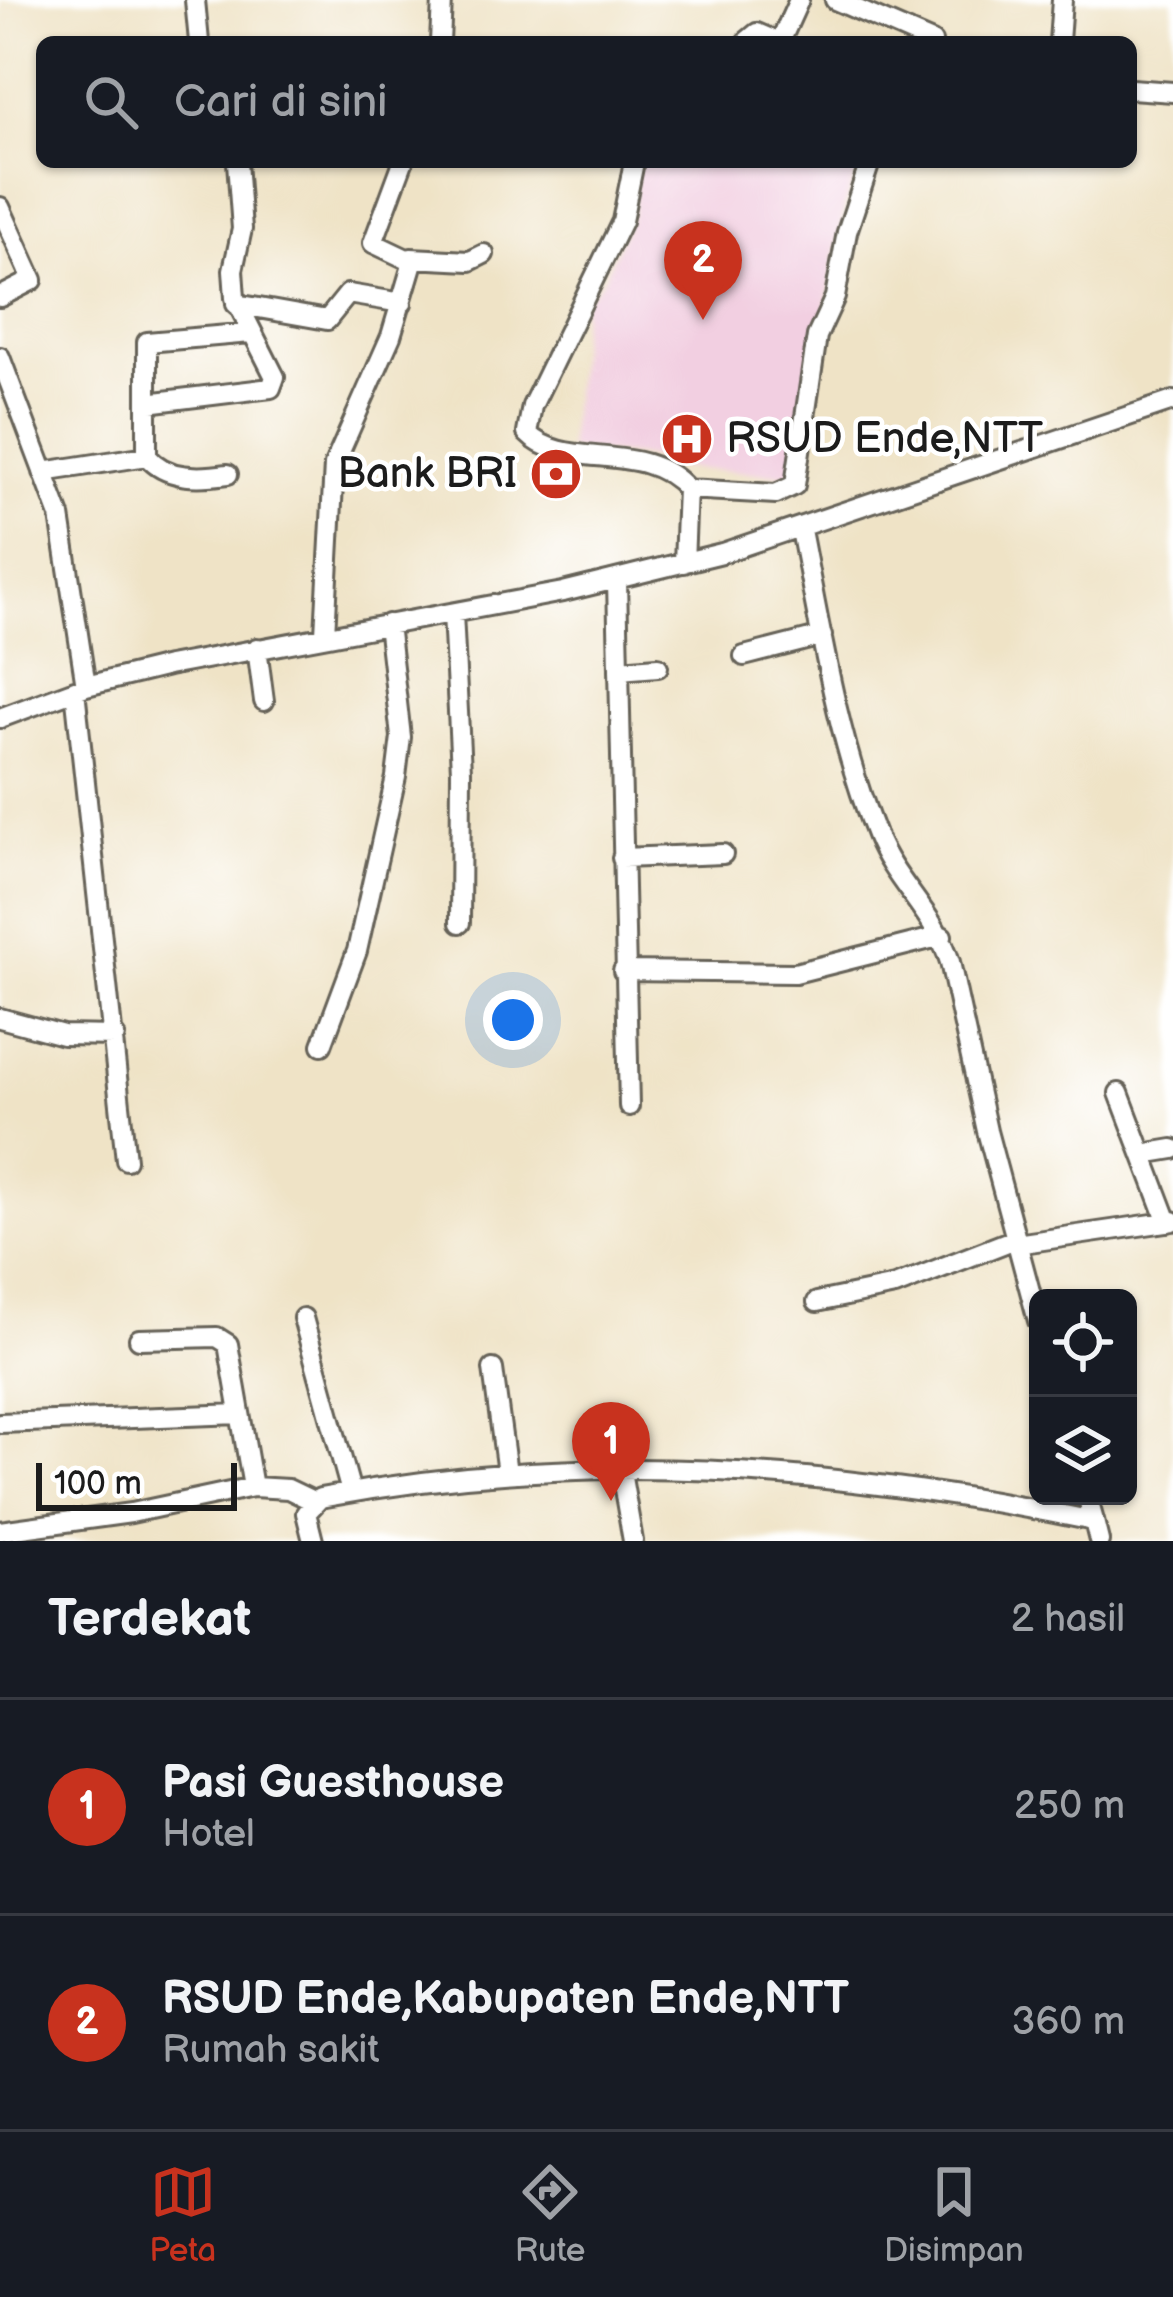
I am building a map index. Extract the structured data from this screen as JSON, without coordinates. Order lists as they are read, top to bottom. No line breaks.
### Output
{"places":{"hospital":["RSUD Ende,NTT"],"bank":["Bank BRI"]},"scale_bar":"100 m","page":{"search":"Cari di sini","pins":["2","1"],"scale":"100 m","heading":["Terdekat","2 hasil"],"list":[{"mark":"1","name":"Pasi Guesthouse","note":"Hotel","value":"250 m"},{"mark":"2","name":"RSUD Ende,Kabupaten Ende,NTT","note":"Rumah sakit","value":"360 m"}],"nav":["Peta","Rute","Disimpan"]}}
